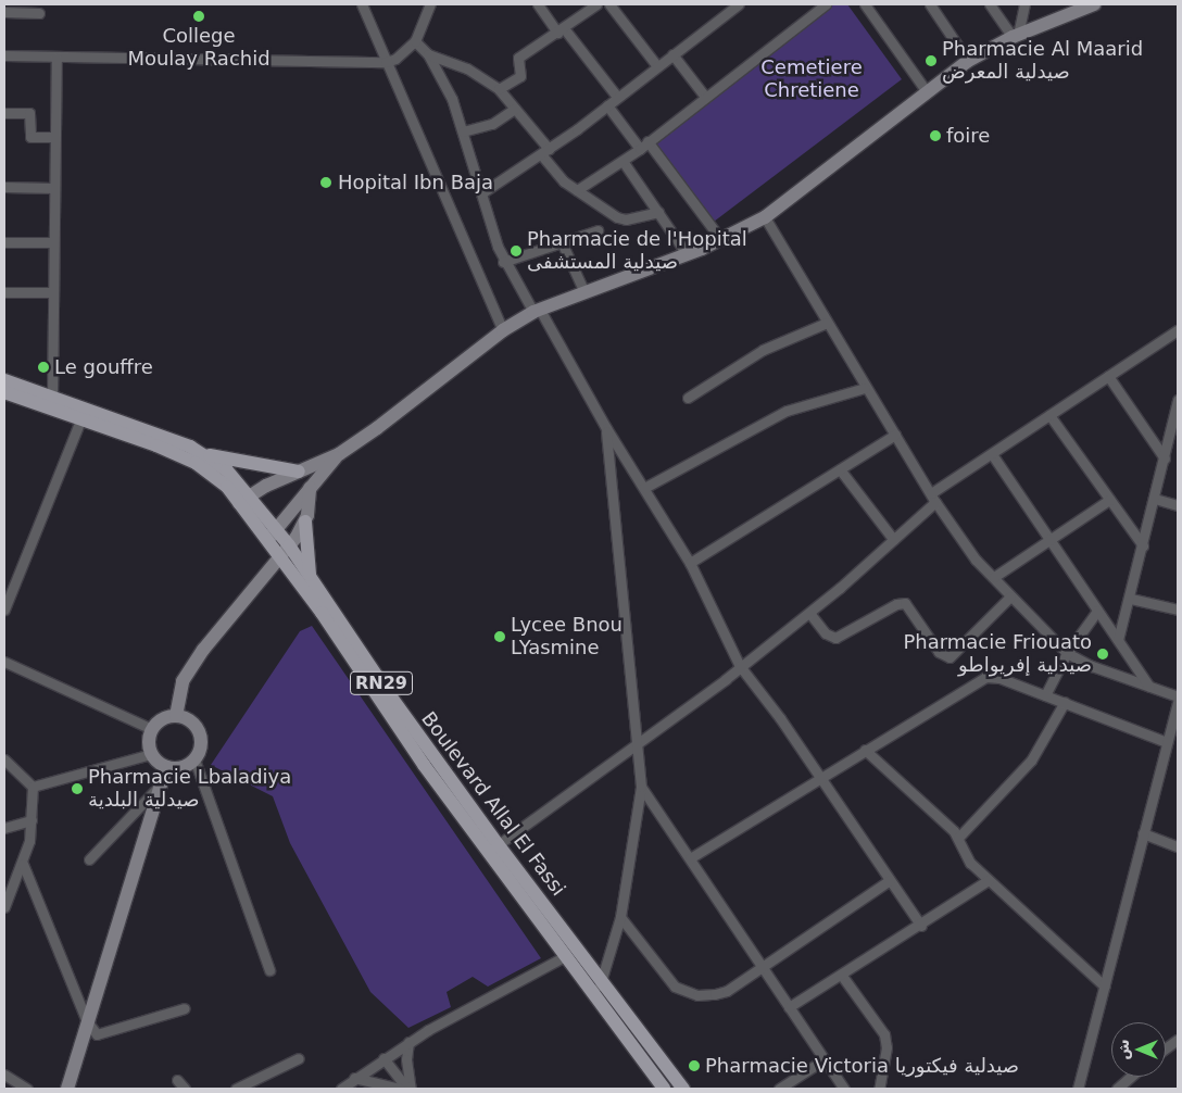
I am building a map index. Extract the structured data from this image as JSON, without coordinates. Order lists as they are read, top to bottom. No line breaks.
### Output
{"streets":{"main road":["RN29","Boulevard Allal El Fassi"]},"parks":["Cemetiere Chretiene"],"places":["College Moulay Rachid","Pharmacie Al Maarid صيدلية المعرض","foire","Hopital Ibn Baja","Pharmacie de l'Hopital صيدلية المستشفى","Le gouffre","Lycee Bnou LYasmine","Pharmacie Friouato صيدلية إفريواطو","Pharmacie Lbaladiya صيدلية البلدية","Pharmacie Victoria صيدلية فيكتوريا"],"north":"left"}
